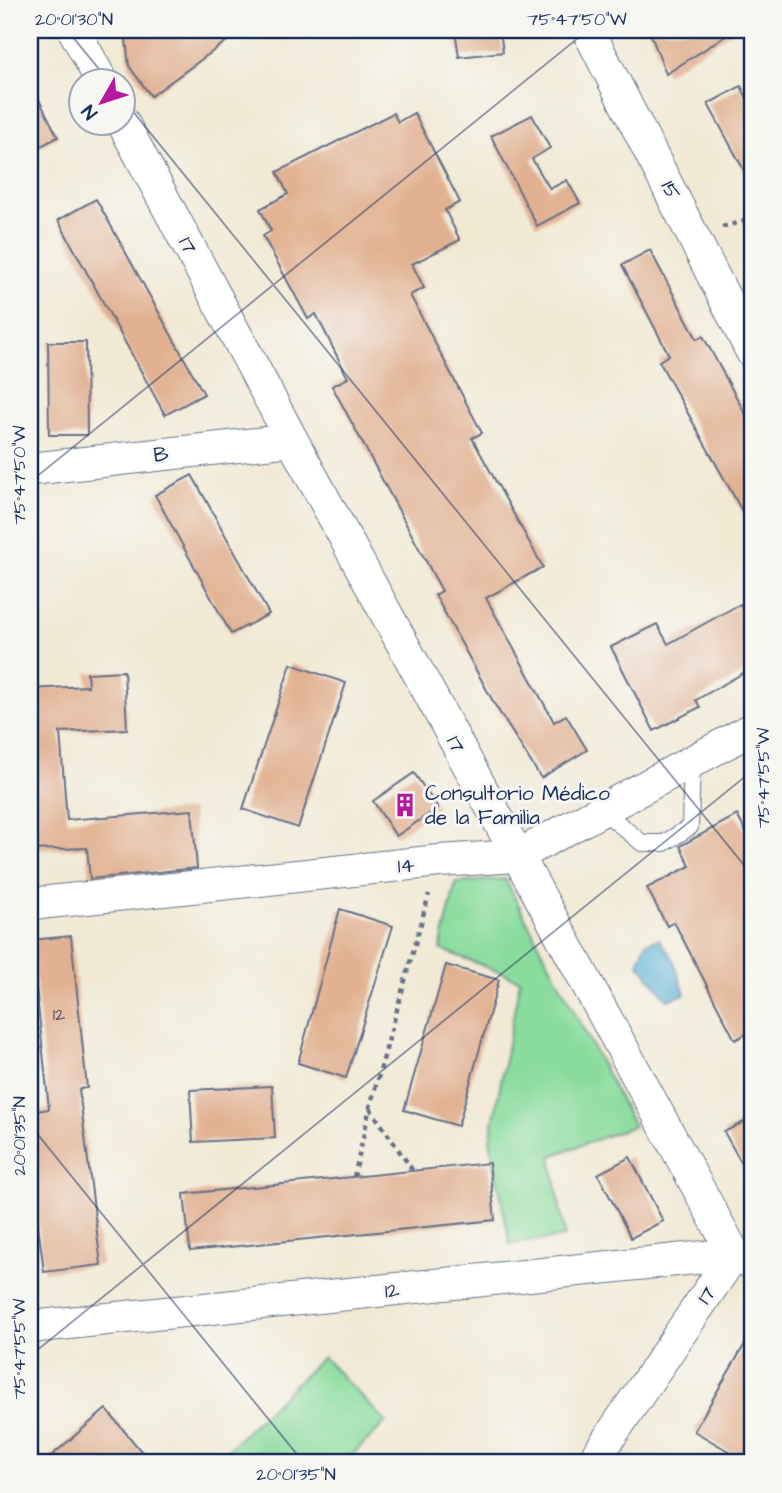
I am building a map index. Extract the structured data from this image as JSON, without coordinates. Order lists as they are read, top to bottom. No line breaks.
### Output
{"streets":{"street":["15","17","B","14","12"]},"crossings":[["17","B"],["17","14"],["17","12"]],"places":{"building":["Consultorio Médico de la Familia"]},"house_numbers":["12"],"north":"bottom left","coordinates":["20°01'30\"N","75°47'50\"W","75°47'55\"W","20°01'35\"N"]}
